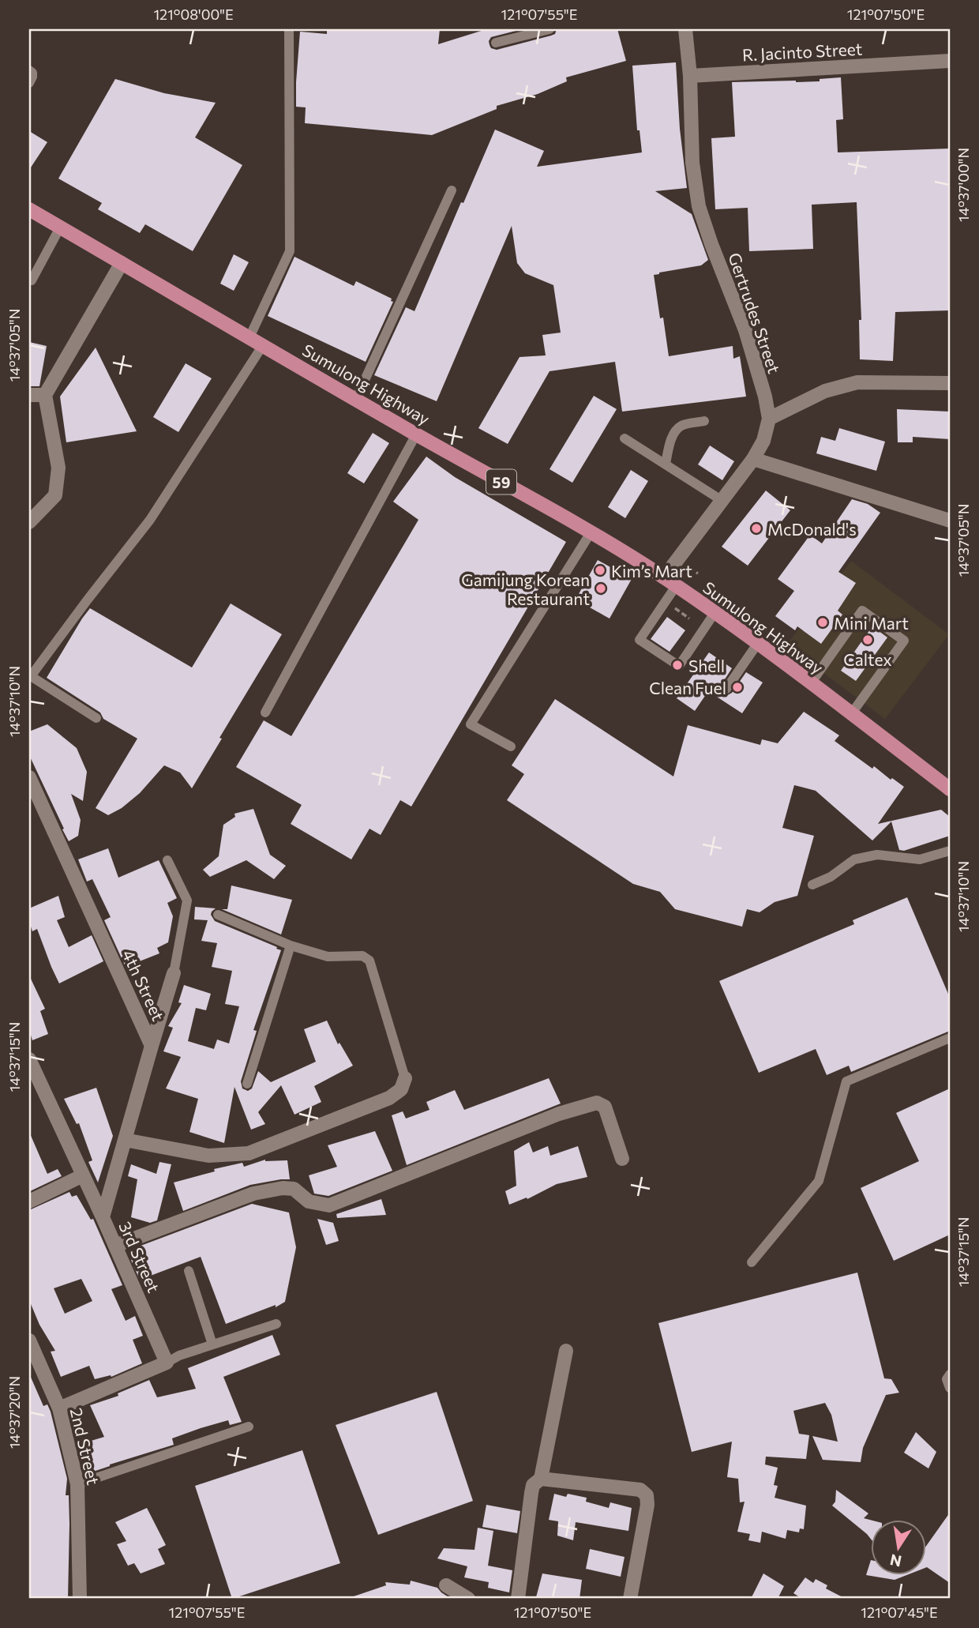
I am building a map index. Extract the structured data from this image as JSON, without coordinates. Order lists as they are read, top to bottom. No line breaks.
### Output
{"streets":{"main road":["Sumulong Highway","59"],"street":["R. Jacinto Street","Gertrudes Street","4th Street","3rd Street","2nd Street"]},"crossings":[["R. Jacinto Street","Gertrudes Street"],["Gertrudes Street","Sumulong Highway"],["4th Street","3rd Street"]],"places":["McDonald's","Kim’s Mart","Gamijung Korean Restaurant","Mini Mart","Caltex","Shell","Clean Fuel"],"north":"bottom","coordinates":["121°08'00\"E","121°07'55\"E","121°07'50\"E","14°37'00\"N","14°37'05\"N","14°37'10\"N","14°37'15\"N","14°37'20\"N","121°07'45\"E"]}
